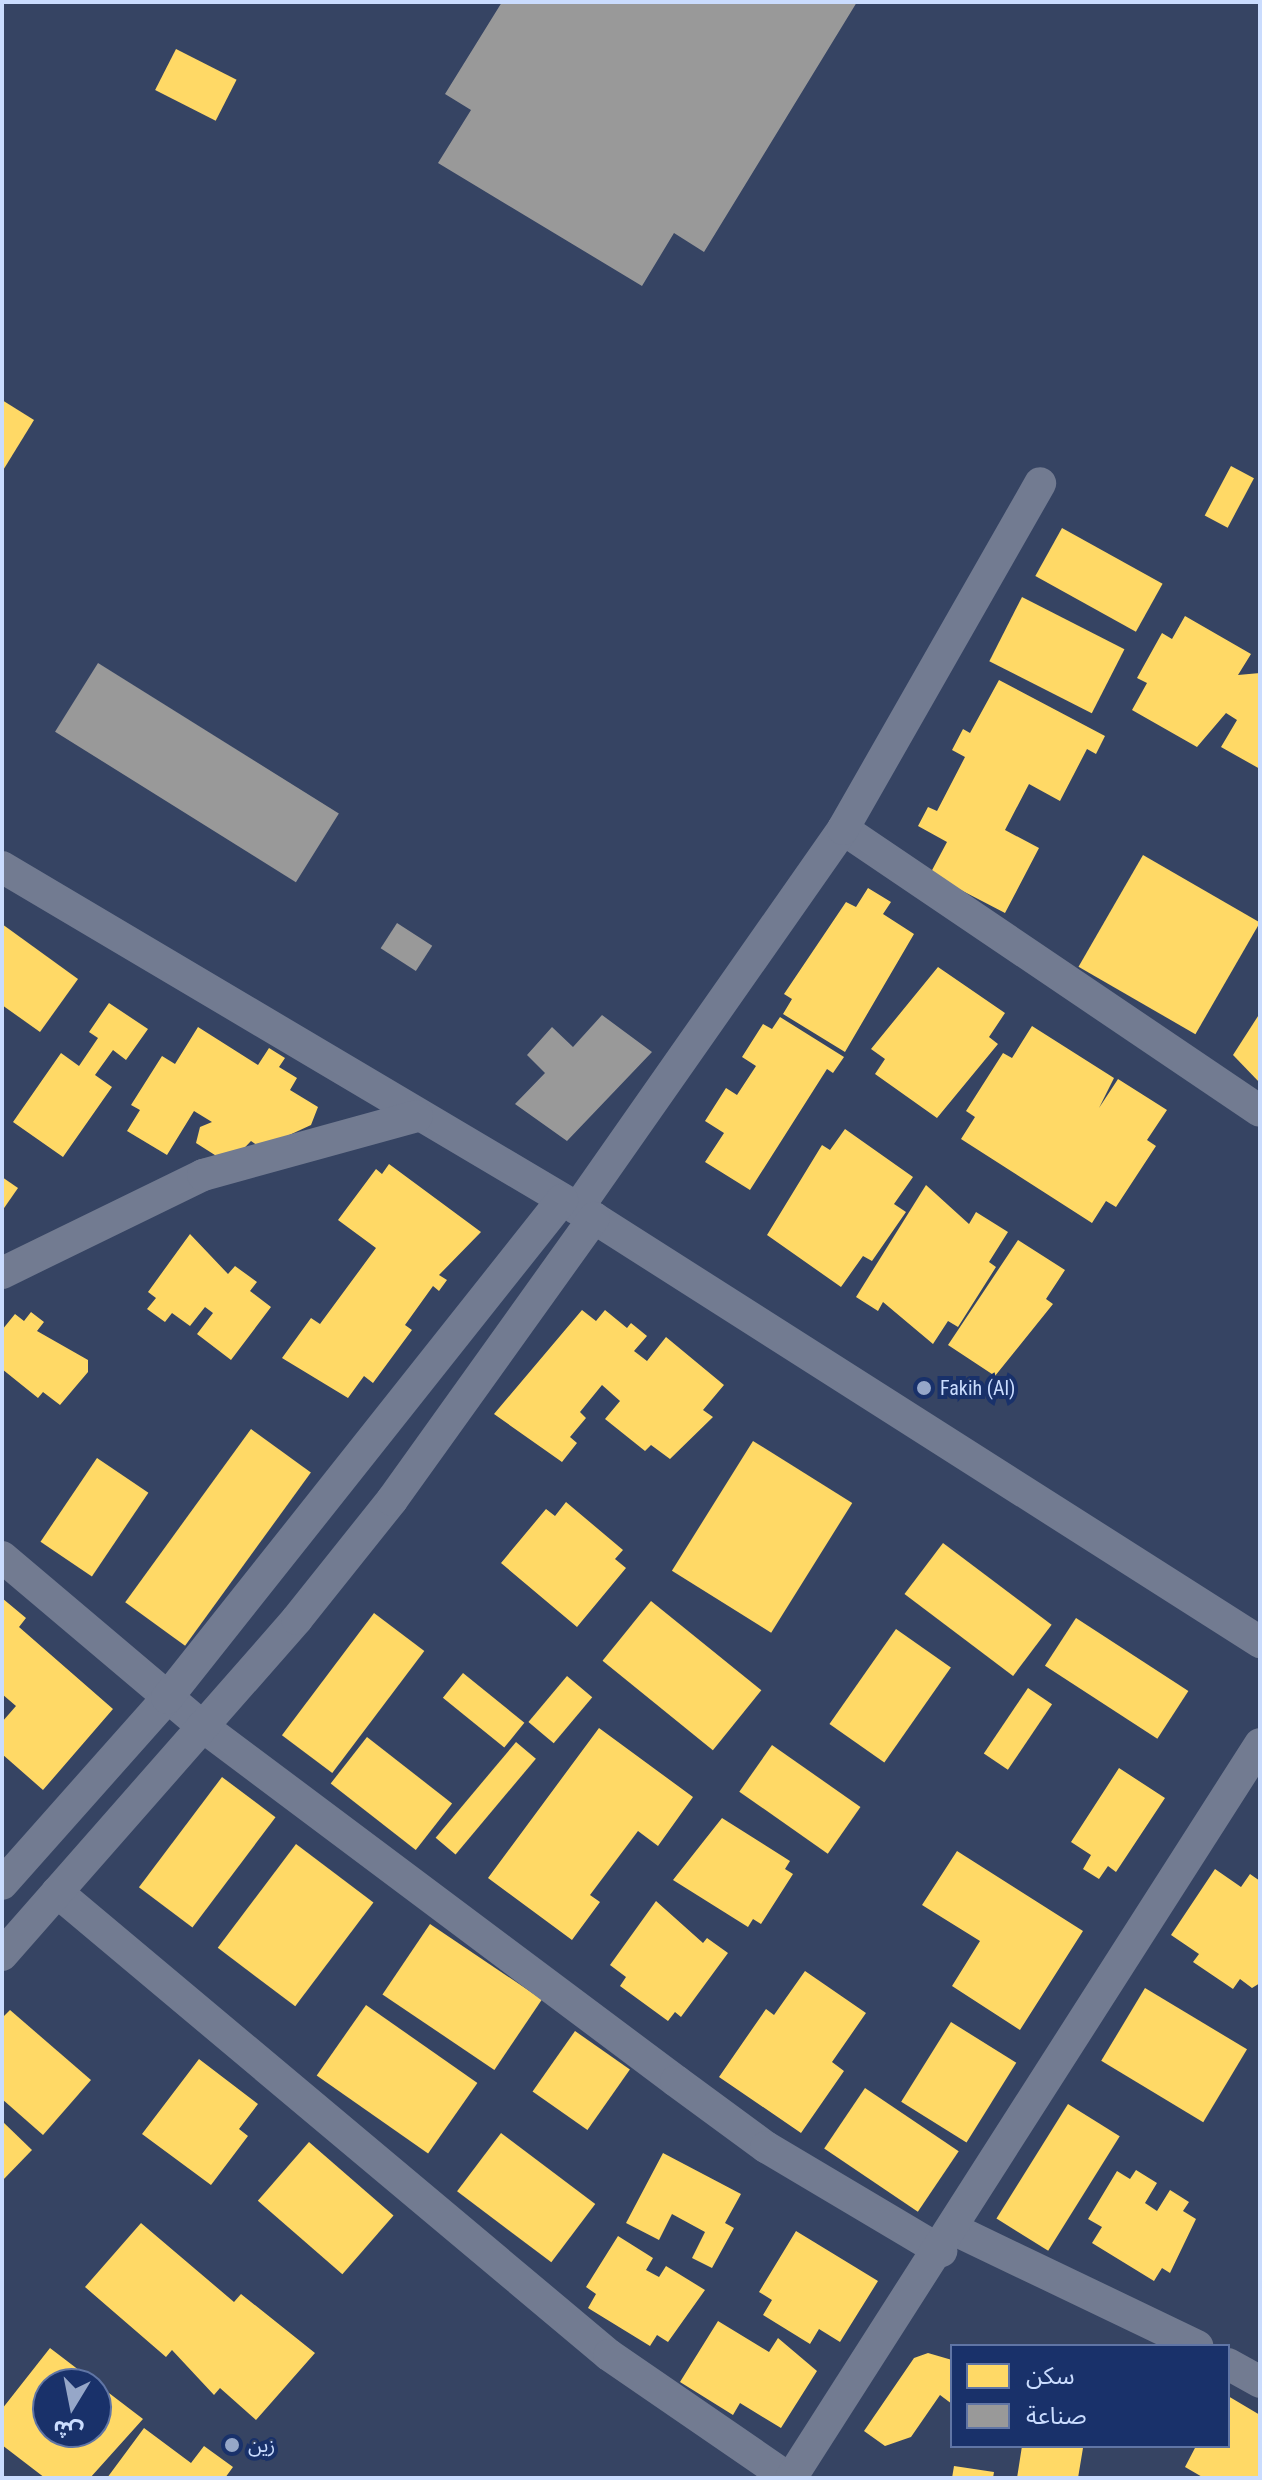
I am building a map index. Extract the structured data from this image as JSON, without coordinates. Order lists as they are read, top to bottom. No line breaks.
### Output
{"places":["Fakih (Al)","زين"],"legend":["سكن","صناعة"],"north":"bottom"}
